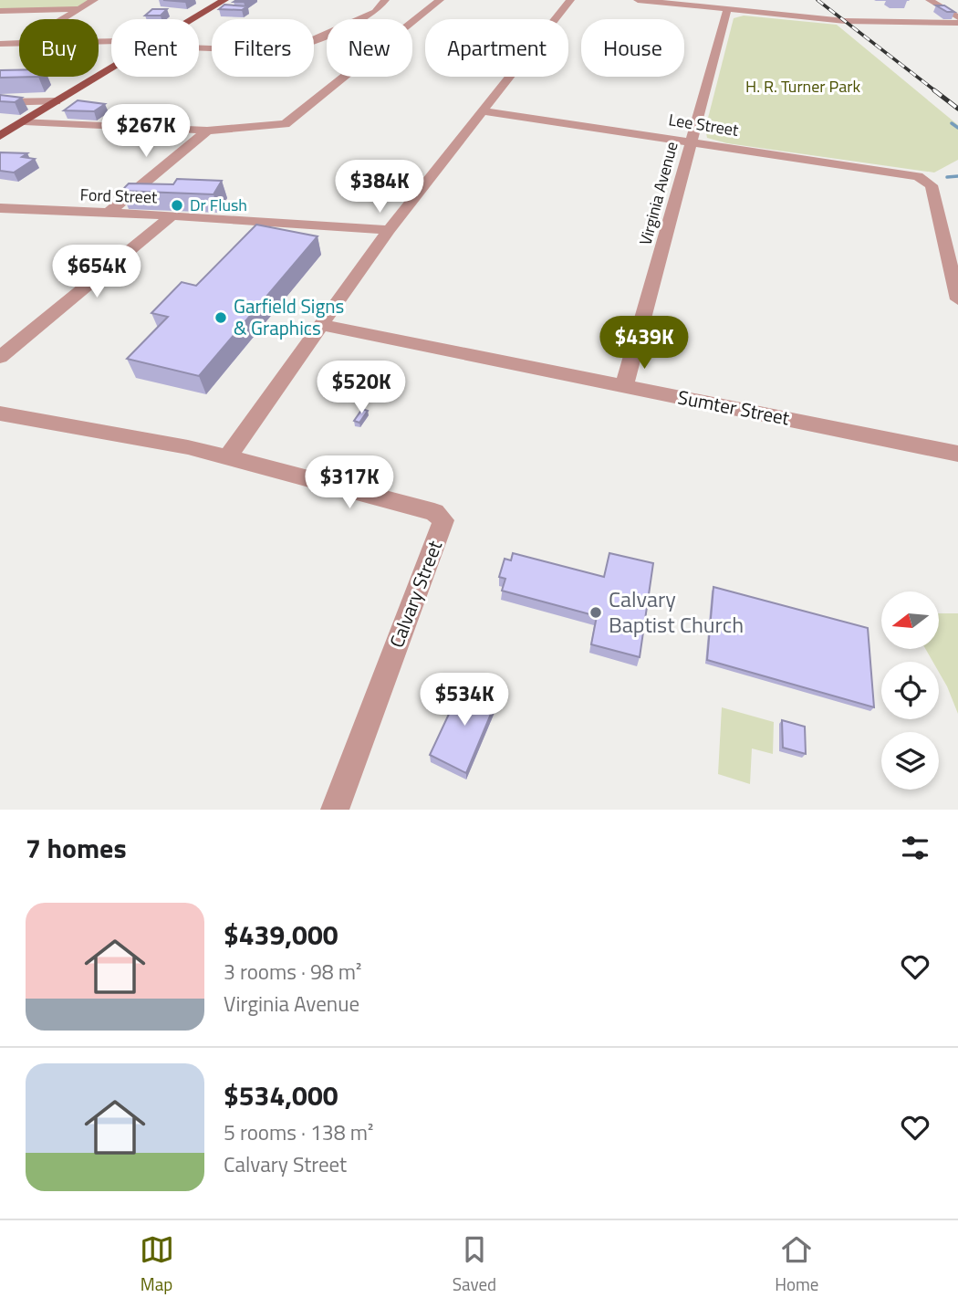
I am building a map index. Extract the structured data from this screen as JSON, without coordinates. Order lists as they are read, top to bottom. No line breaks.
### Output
{"streets":{"street":["Lee Street","Virginia Avenue","Ford Street","Sumter Street","Calvary Street"]},"crossings":[["Lee Street","Virginia Avenue"],["Virginia Avenue","Sumter Street"]],"parks":["H. R. Turner Park"],"places":["Dr Flush","Garfield Signs & Graphics","Calvary Baptist Church"],"north":"left","page":{"chip":["Buy","Rent","Filters","New","Apartment","House"],"price":["$267K","$384K","$654K","$439K","$520K","$317K","$534K"],"heading":"7 homes","list":[{"name":"$439,000","note":"3 rooms · 98 m² · Virginia Avenue"},{"name":"$534,000","note":"5 rooms · 138 m² · Calvary Street"}],"tabs":["Map","Saved","Home"]}}
